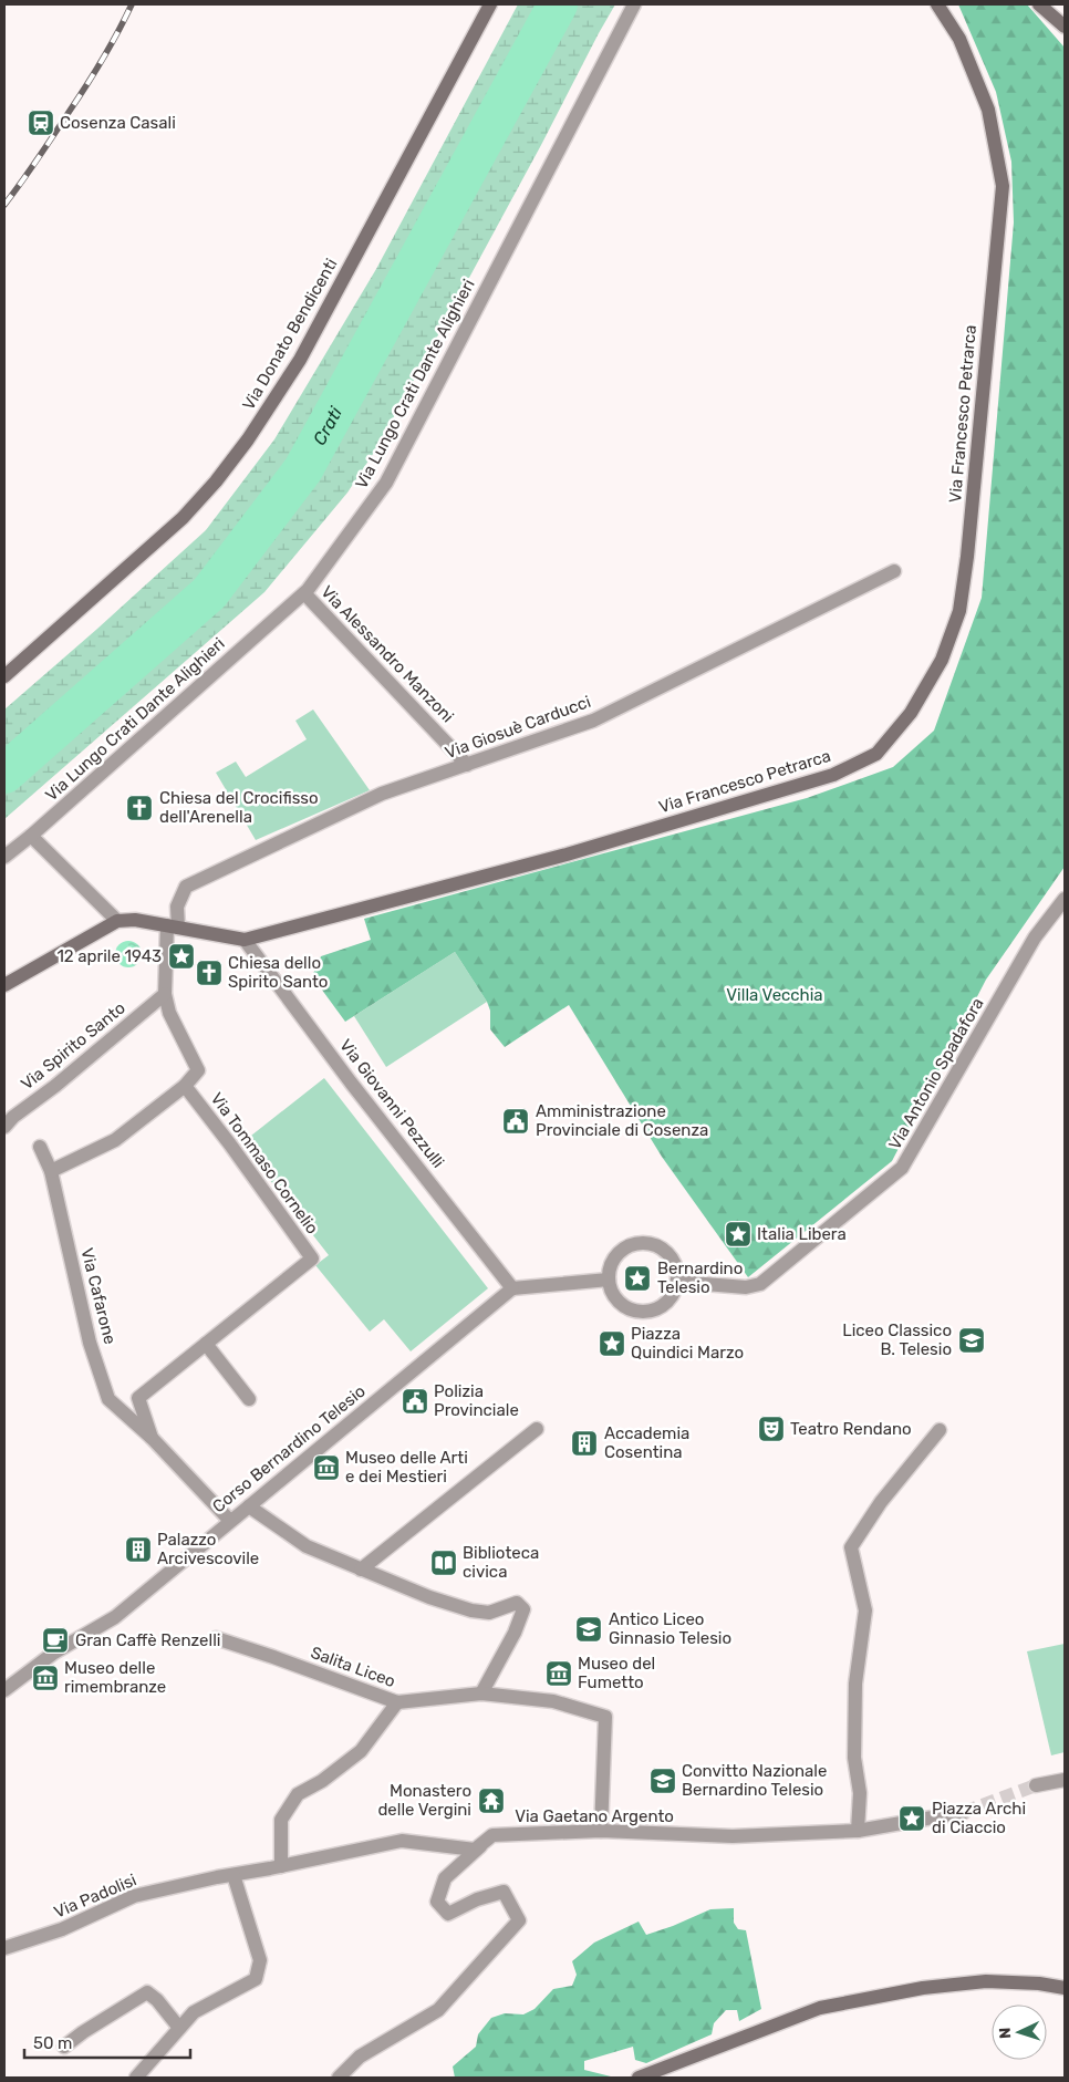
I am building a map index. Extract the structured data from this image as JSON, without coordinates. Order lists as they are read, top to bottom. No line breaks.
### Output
{"streets":{"street":["Via Donato Bendicenti","Via Lungo Crati Dante Alighieri","Via Francesco Petrarca","Via Alessandro Manzoni","Via Giosuè Carducci","Via Spirito Santo","Via Antonio Spadafora","Via Giovanni Pezzulli","Via Tommaso Cornelio","Via Cafarone","Corso Bernardino Telesio","Salita Liceo","Via Gaetano Argento","Via Padolisi"]},"crossings":[["Via Lungo Crati Dante Alighieri","Via Alessandro Manzoni"],["Via Francesco Petrarca","Via Giovanni Pezzulli"],["Via Alessandro Manzoni","Via Giosuè Carducci"],["Via Giovanni Pezzulli","Corso Bernardino Telesio"],["Via Tommaso Cornelio","Via Cafarone"],["Via Tommaso Cornelio","Corso Bernardino Telesio"],["Salita Liceo","Via Gaetano Argento"],["Via Gaetano Argento","Via Padolisi"]],"water":["Crati"],"parks":["Villa Vecchia"],"places":{"station":["Cosenza Casali"],"church":["Chiesa del Crocifisso dell'Arenella","Chiesa dello Spirito Santo"],"place":["12 aprile 1943","Italia Libera","Bernardino Telesio","Piazza Quindici Marzo","Piazza Archi di Ciaccio"],"public building":["Amministrazione Provinciale di Cosenza","Polizia Provinciale"],"school or university":["Liceo Classico B. Telesio","Antico Liceo Ginnasio Telesio","Convitto Nazionale Bernardino Telesio"],"theatre":["Teatro Rendano"],"building":["Accademia Cosentina","Palazzo Arcivescovile"],"museum":["Museo delle Arti e dei Mestieri","Museo del Fumetto","Museo delle rimembranze"],"library":["Biblioteca civica"],"cafe":["Gran Caffè Renzelli"],"temple":["Monastero delle Vergini"]},"scale_bar":"50 m","north":"left"}
